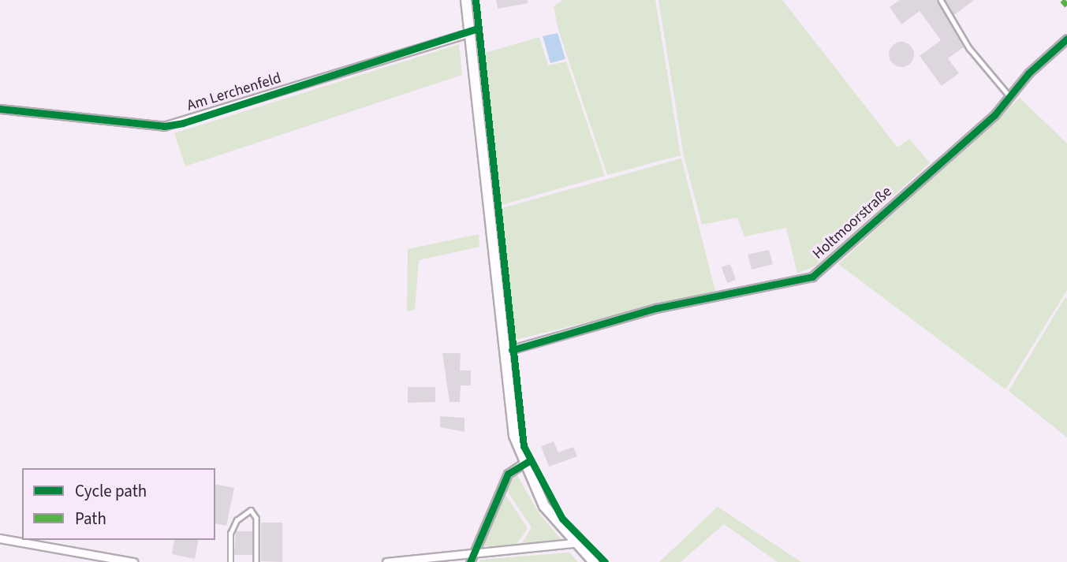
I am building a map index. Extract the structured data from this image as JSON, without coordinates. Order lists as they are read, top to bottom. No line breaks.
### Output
{"streets":{"street":["Am Lerchenfeld","Holtmoorstraße"]},"legend":["Cycle path","Path"]}
